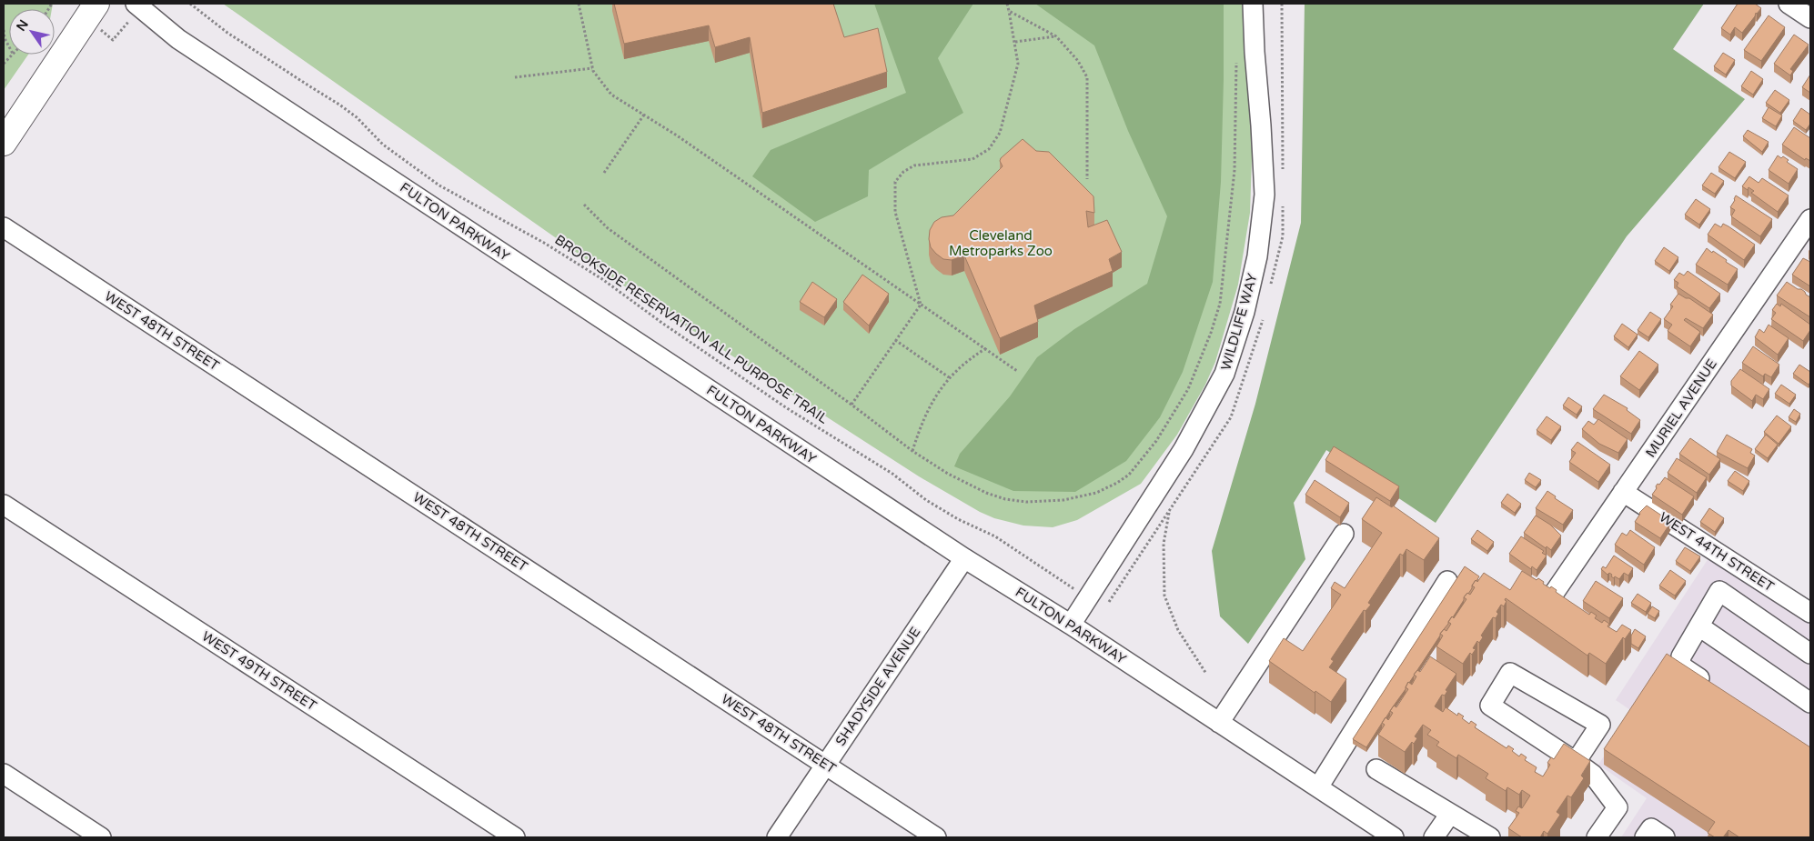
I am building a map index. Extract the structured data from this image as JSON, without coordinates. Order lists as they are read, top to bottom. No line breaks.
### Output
{"streets":{"street":["FULTON PARKWAY","WILDLIFE WAY","WEST 48TH STREET","MURIEL AVENUE","WEST 44TH STREET","WEST 49TH STREET","SHADYSIDE AVENUE"],"path":["BROOKSIDE RESERVATION ALL PURPOSE TRAIL"]},"crossings":[["FULTON PARKWAY","WILDLIFE WAY"],["FULTON PARKWAY","SHADYSIDE AVENUE"],["WEST 48TH STREET","SHADYSIDE AVENUE"],["MURIEL AVENUE","WEST 44TH STREET"]],"parks":["Cleveland Metroparks Zoo"],"north":"top left"}
